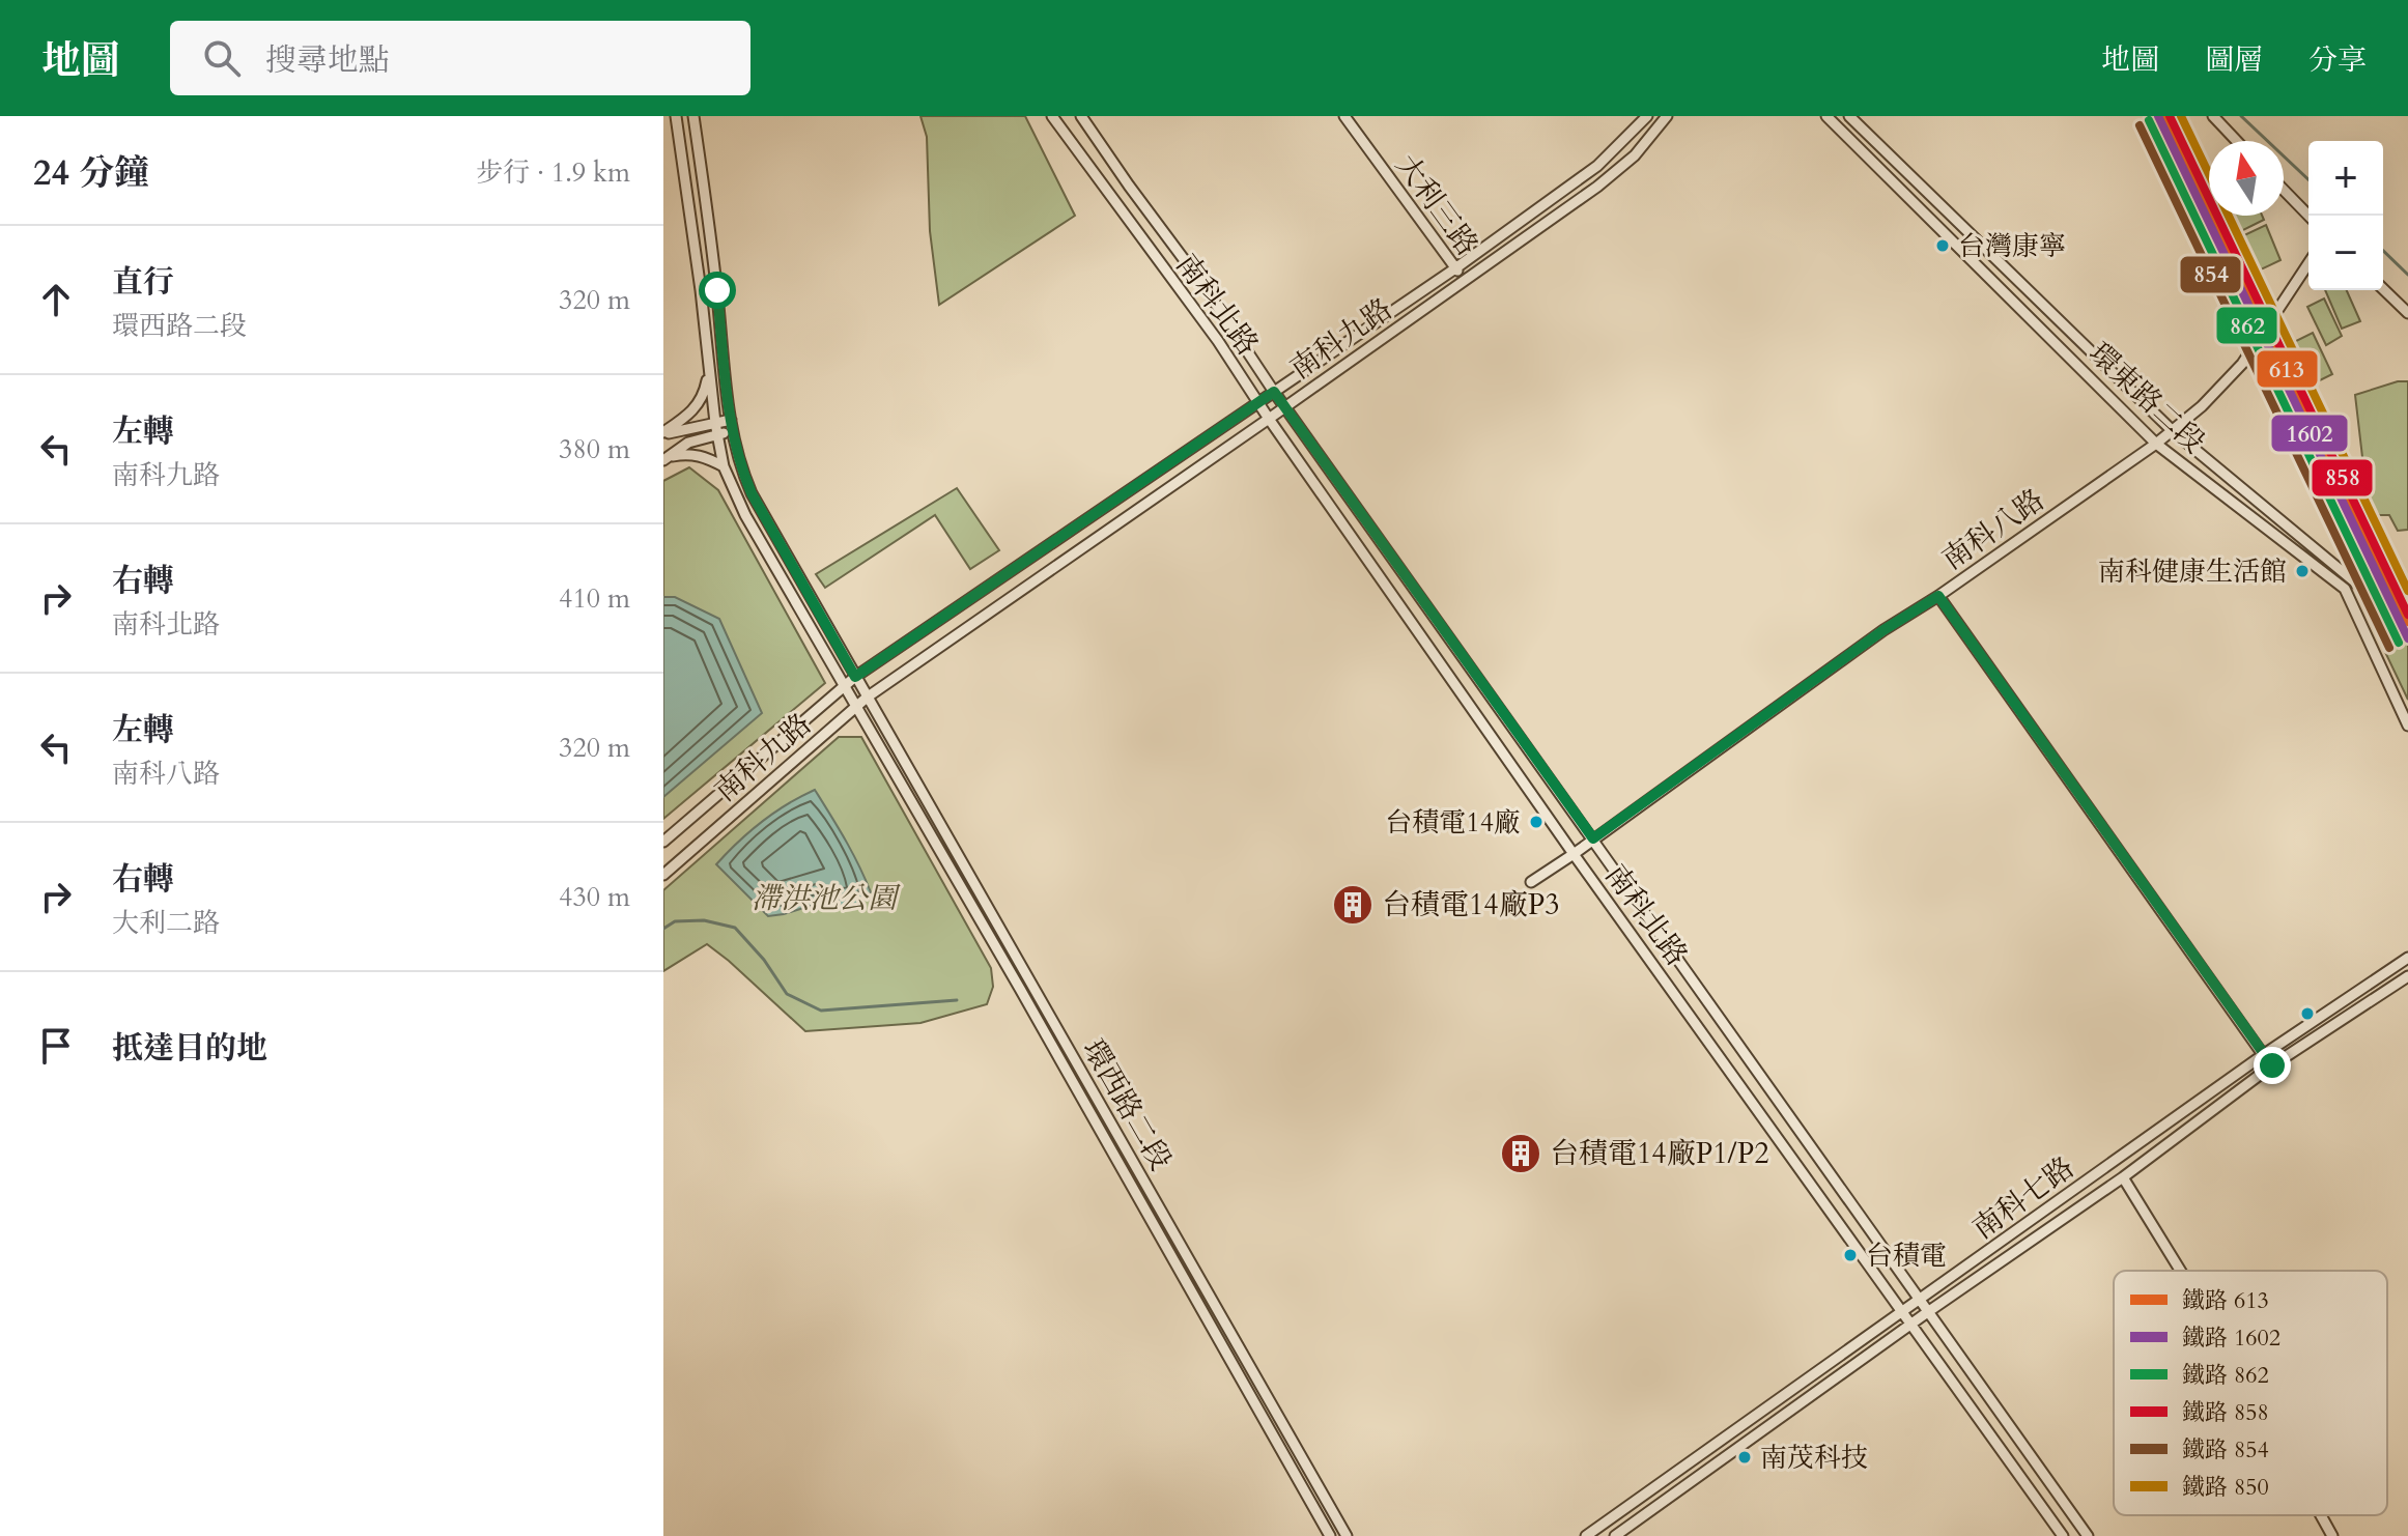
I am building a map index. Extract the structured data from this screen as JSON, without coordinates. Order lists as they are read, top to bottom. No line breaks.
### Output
{"streets":{"street":["大利三路","南科北路","南科九路","環東路二段","南科八路","環西路二段","南科七路"]},"crossings":[["大利三路","南科九路"],["南科北路","南科九路"],["南科北路","南科八路"],["南科北路","南科七路"],["南科九路","環西路二段"],["環東路二段","南科八路"]],"parks":["滯洪池公園"],"places":{"other":["台灣康寧","南科健康生活館","台積電14廠","台積電","南茂科技"],"building":["台積電14廠P3","台積電14廠P1/P2"]},"lines":["rail line 613","rail line 1602","rail line 858","rail line 850","rail line 862","rail line 854"],"legend":["鐵路 613","鐵路 1602","鐵路 862","鐵路 858","鐵路 854","鐵路 850"],"north":"top","page":{"header":"地圖","search":"搜尋地點","nav":["地圖","圖層","分享"],"heading":["24 分鐘","步行 · 1.9 km"],"map_buttons":["+","−"],"list":[["直行","環西路二段","320 m"],["左轉","南科九路","380 m"],["右轉","南科北路","410 m"],["左轉","南科八路","320 m"],["右轉","大利二路","430 m"],"抵達目的地"]}}
